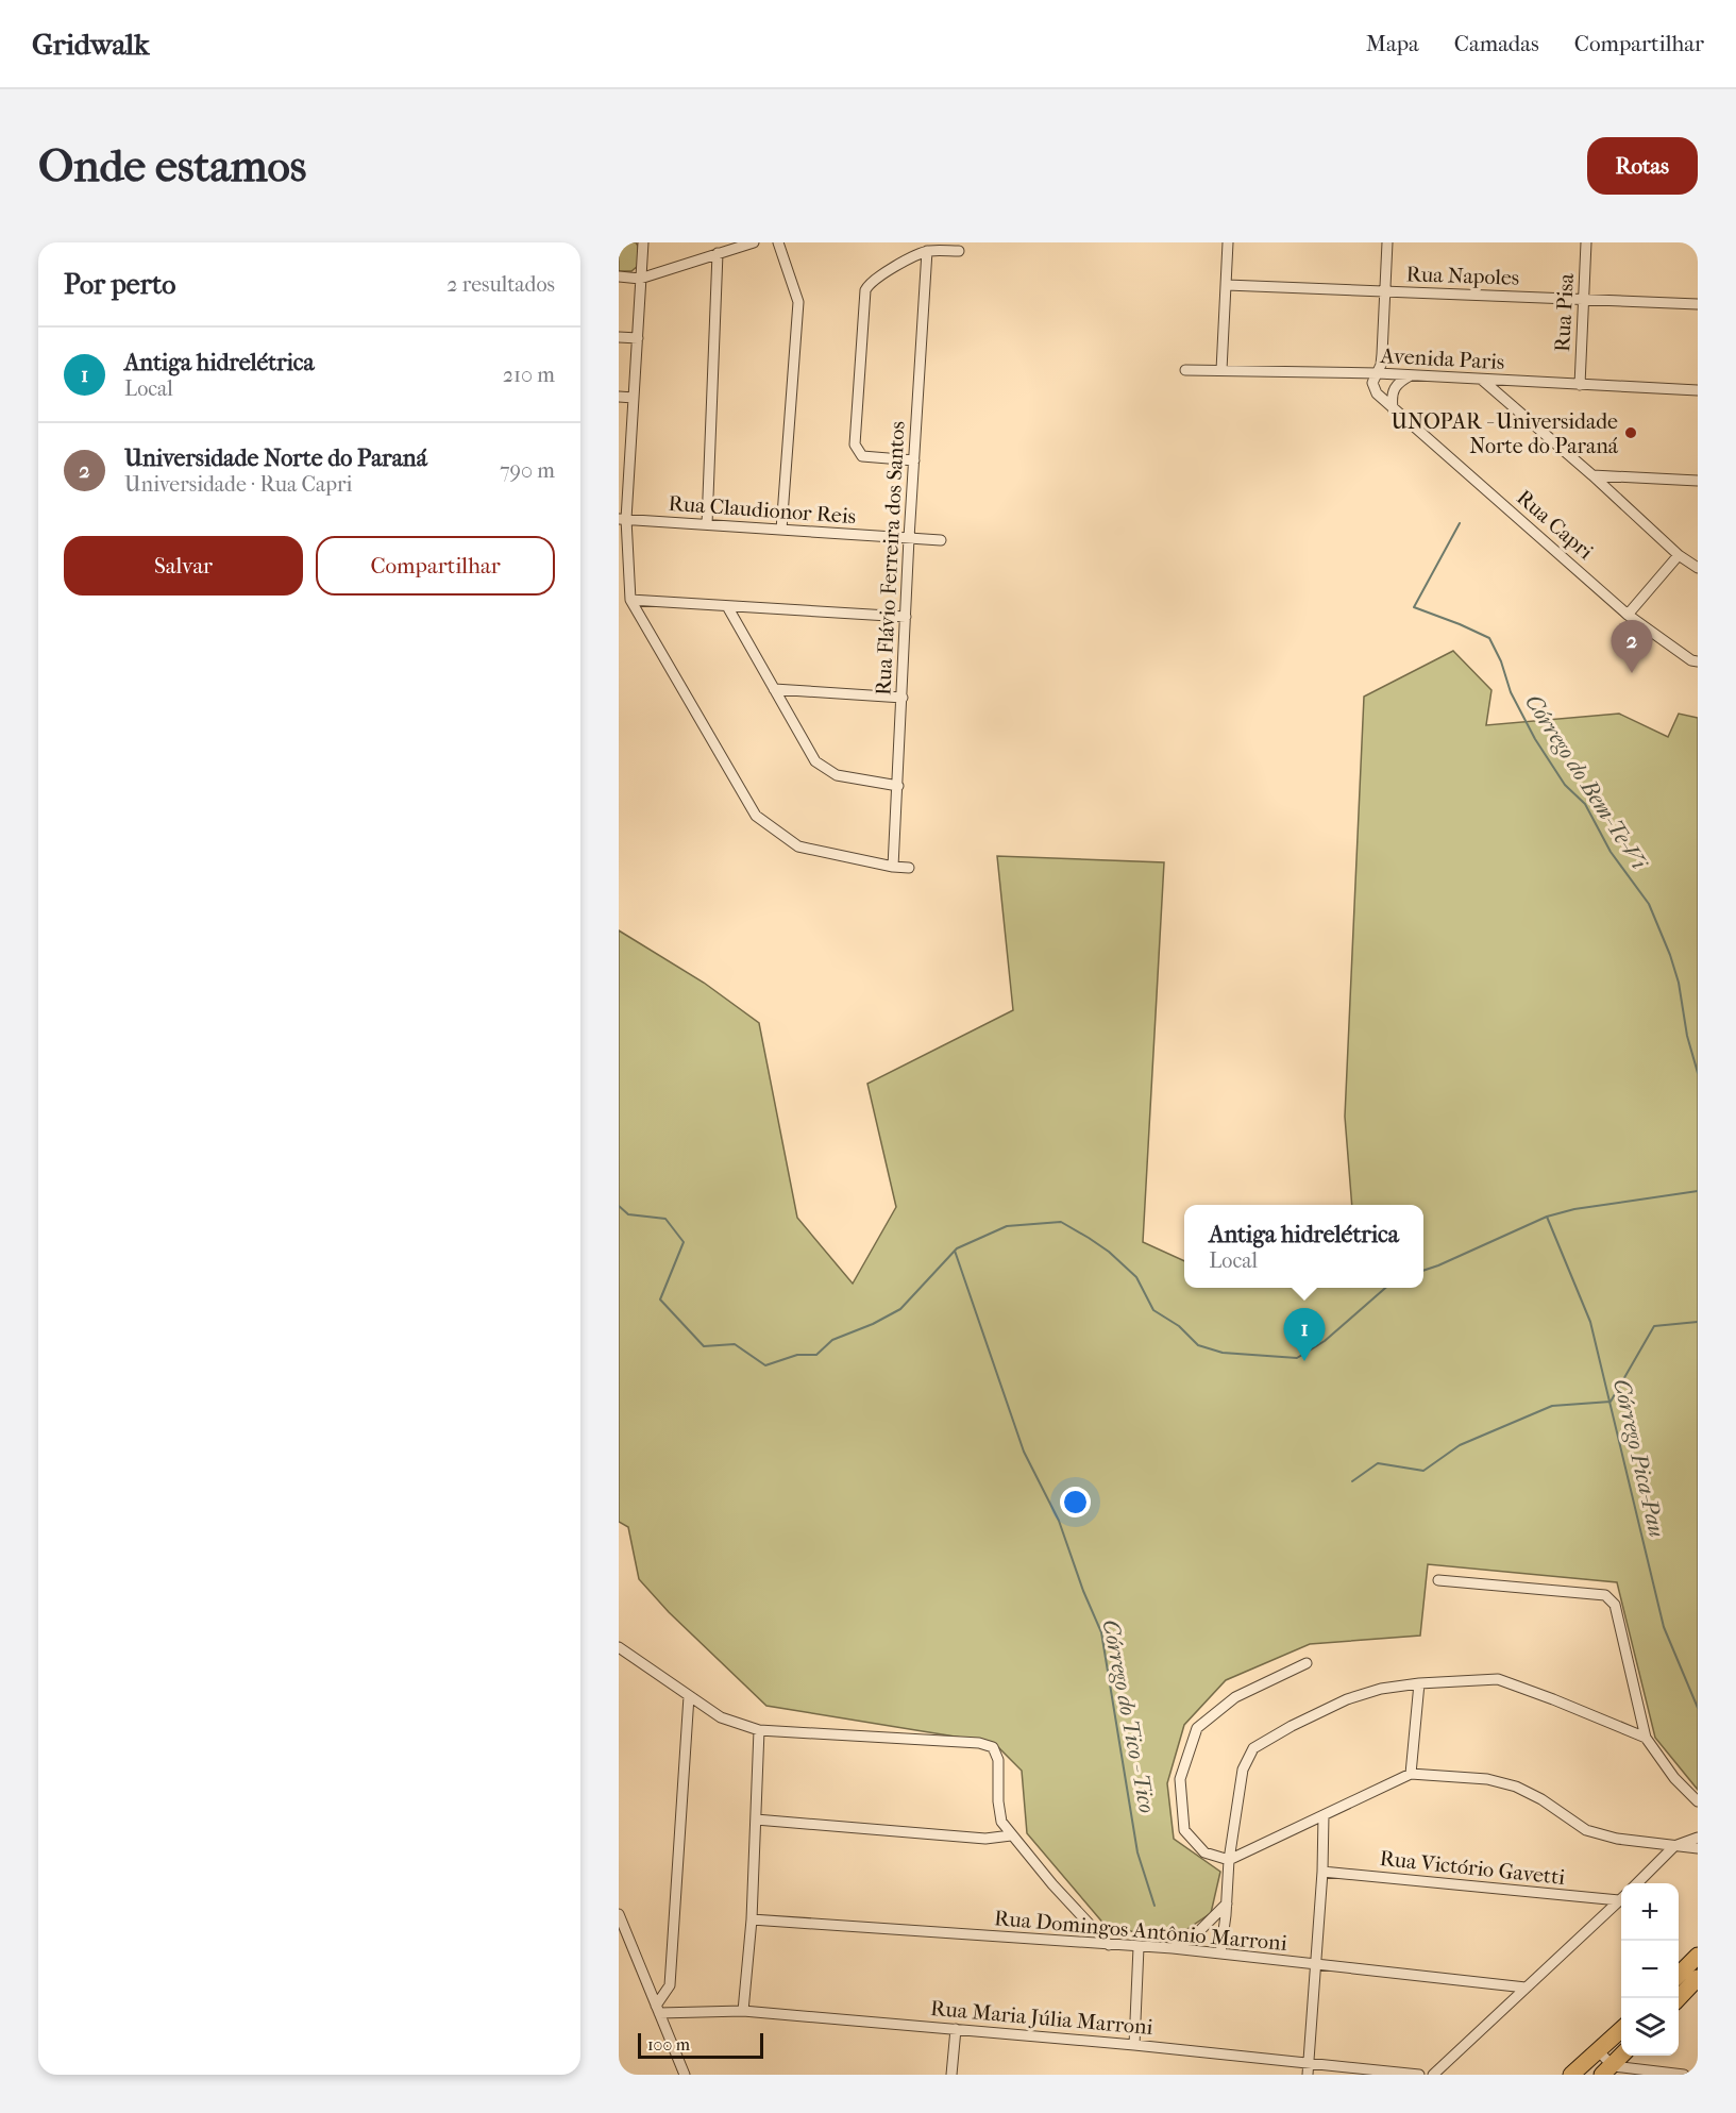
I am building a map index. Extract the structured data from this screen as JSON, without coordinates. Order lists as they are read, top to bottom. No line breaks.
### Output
{"streets":{"street":["Rua Napoles","Rua Pisa","Avenida Paris","Rua Claudionor Reis","Rua Capri","Rua Flávio Ferreira dos Santos","Rua Victório Gavetti","Rua Domingos Antônio Marroni","Rua Maria Júlia Marroni"]},"crossings":[["Rua Napoles","Rua Pisa"],["Rua Napoles","Rua Capri"],["Rua Pisa","Avenida Paris"],["Avenida Paris","Rua Capri"],["Rua Claudionor Reis","Rua Flávio Ferreira dos Santos"]],"water":["Córrego do Bem-Te-Vi","Córrego Pica-Pau","Córrego do Tico - Tico"],"places":["UNOPAR - Universidade Norte do Paraná"],"scale_bar":"100 m","page":{"header":"Gridwalk","nav":["Mapa","Camadas","Compartilhar"],"buttons":["Rotas",["Salvar","Compartilhar"]],"title":"Onde estamos","heading":["Por perto","2 resultados"],"list":[{"mark":"1","name":"Antiga hidrelétrica","note":"Local","value":"210 m"},{"mark":"2","name":"Universidade Norte do Paraná","note":"Universidade · Rua Capri","value":"790 m"}],"pins":["2","1"],"popup":["Antiga hidrelétrica","Local"],"map_buttons":["+","−"],"scale":"100 m"}}
